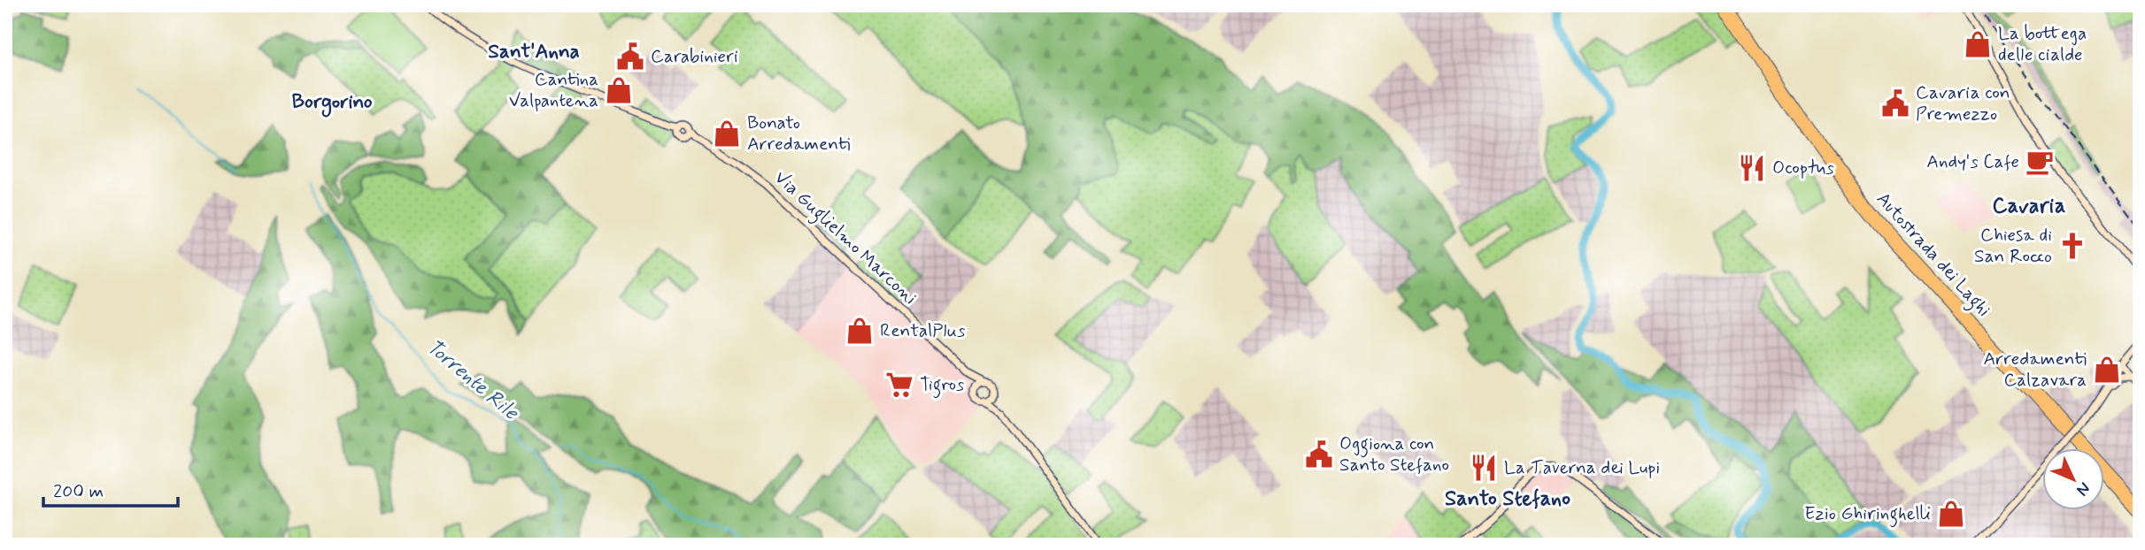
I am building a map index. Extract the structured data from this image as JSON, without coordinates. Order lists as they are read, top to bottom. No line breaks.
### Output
{"streets":{"highway":["Autostrada dei Laghi"],"street":["Via Guglielmo Marconi"]},"districts":["Sant'Anna","Borgorino","Cavaria","Santo Stefano"],"water":["Torrente Rile"],"places":{"shop":["La bottega delle cialde","Cantina Valpantena","Bonato Arredamenti","RentalPlus","Arredamenti Calzavara","Ezio Ghiringhelli"],"public building":["Carabinieri","Cavaria con Premezzo","Oggiona con Santo Stefano"],"cafe":["Andy's Cafe"],"restaurant":["Ocoptus","La Taverna dei Lupi"],"church":["Chiesa di San Rocco"],"supermarket":["Tigros"]},"scale_bar":"200 m","north":"bottom right"}
